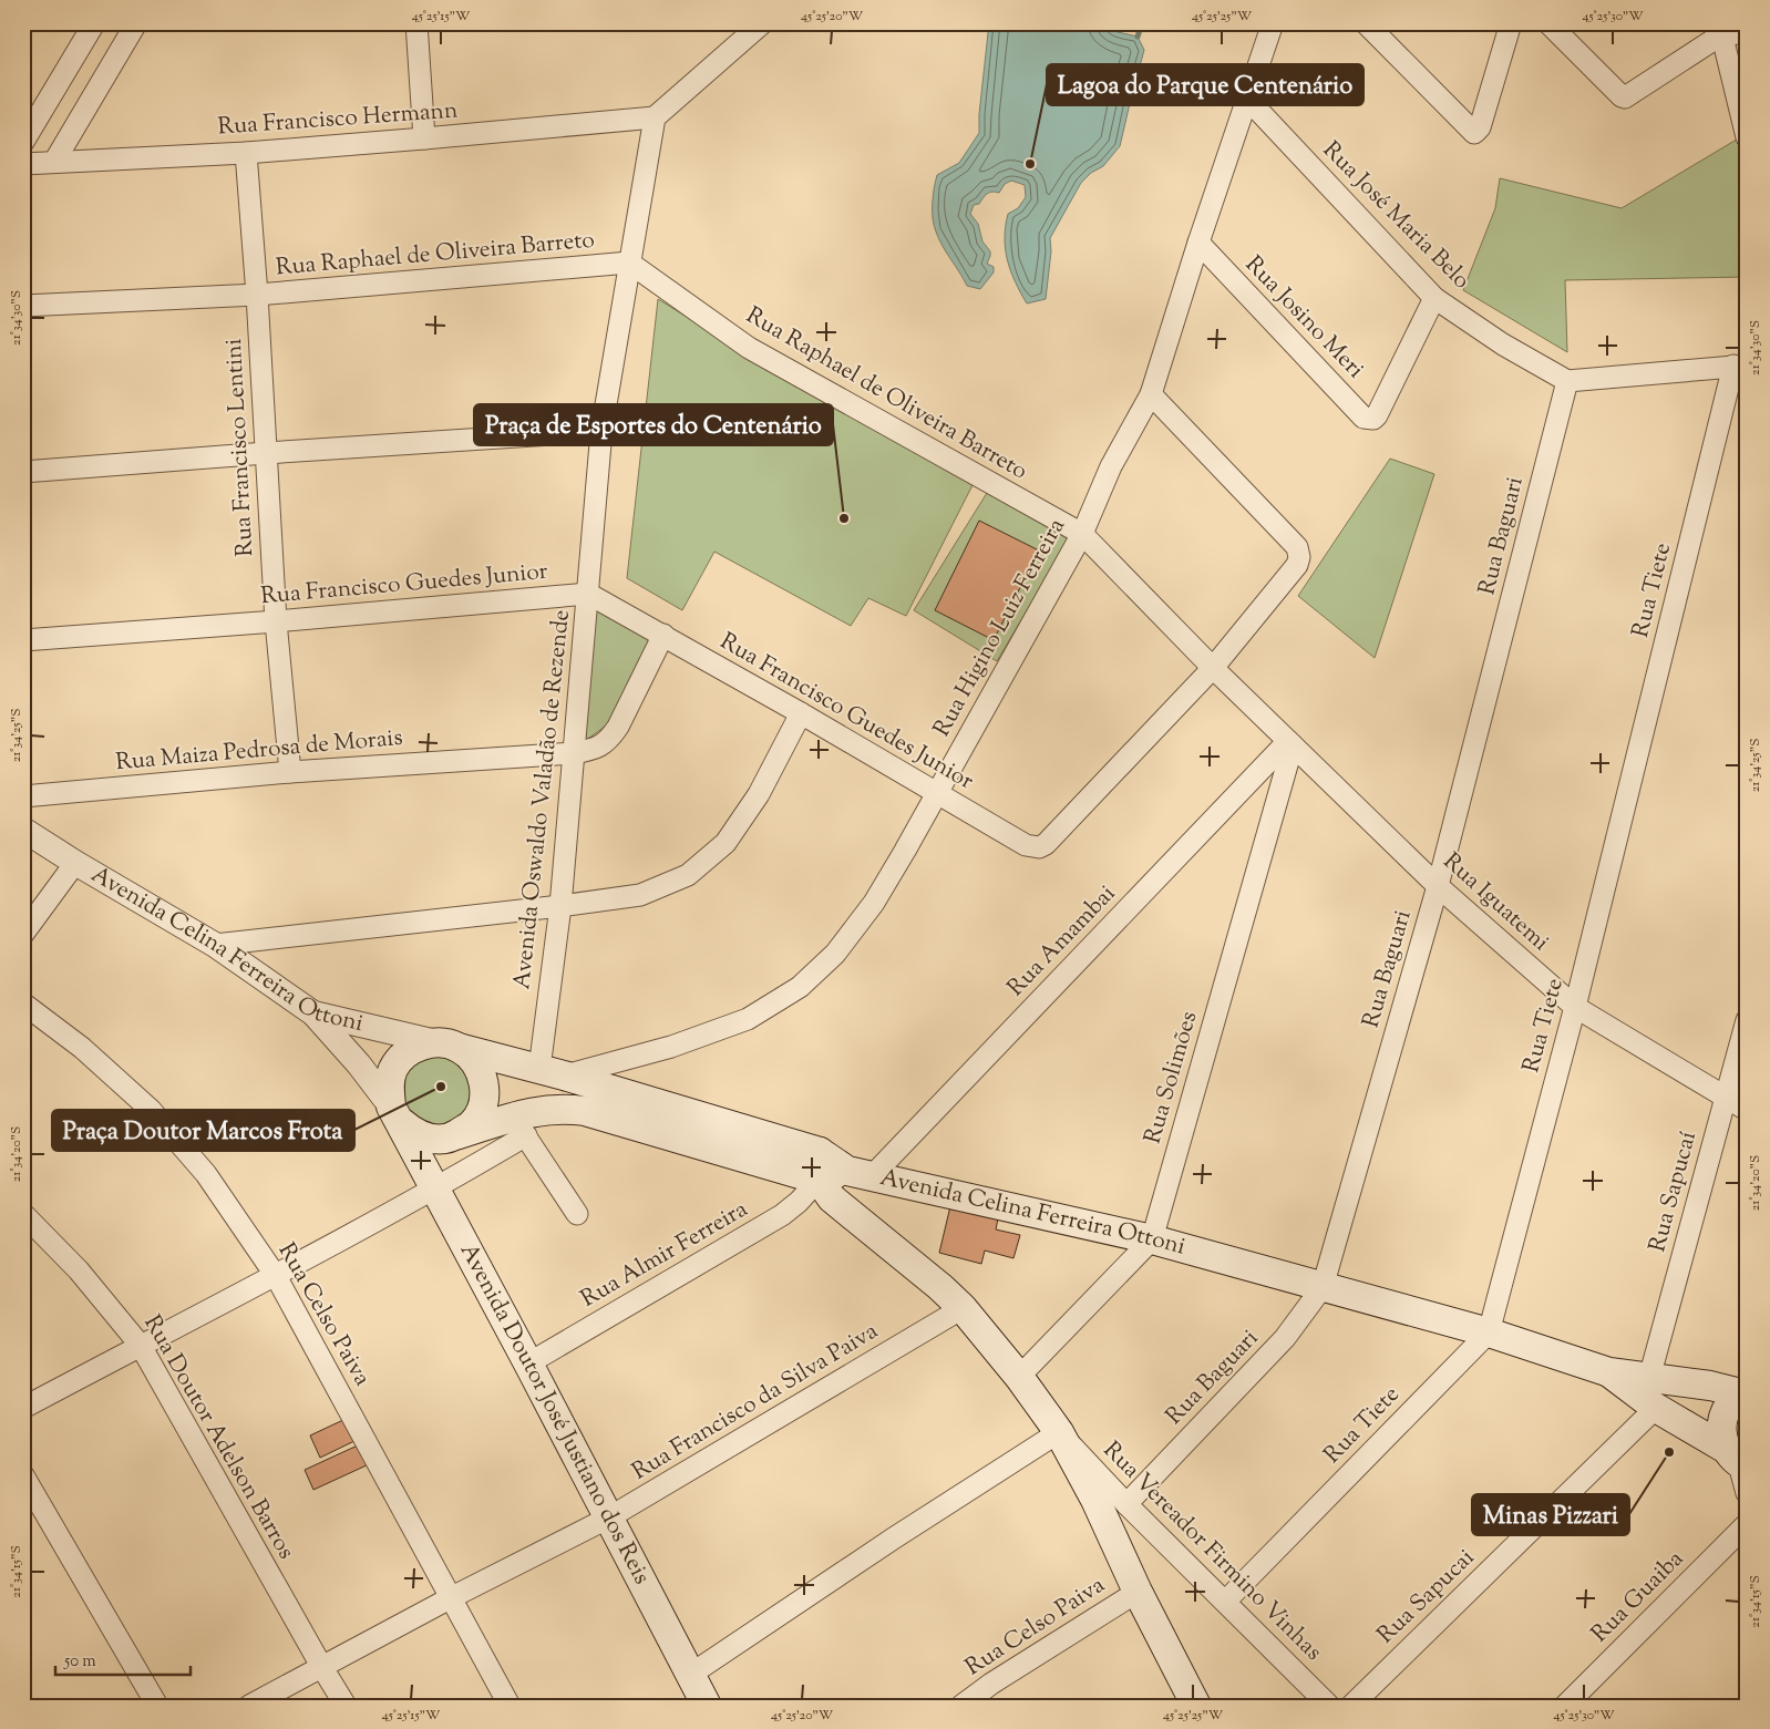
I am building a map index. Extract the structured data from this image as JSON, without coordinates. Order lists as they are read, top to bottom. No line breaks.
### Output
{"streets":{"main road":["Avenida Celina Ferreira Ottoni","Avenida Doutor José Justiano dos Reis"],"street":["Rua Francisco Hermann","Rua José Maria Belo","Rua Raphael de Oliveira Barreto","Rua Josino Meri","Rua Francisco Lentini","Rua Baguari","Rua Francisco Guedes Junior","Rua Tiete","Rua Higino Luiz Ferreira","Rua Maiza Pedrosa de Morais","Avenida Oswaldo Valadão de Rezende","Rua Iguatemi","Rua Amambai","Rua Solimões","Rua Sapucaí","Rua Almir Ferreira","Rua Celso Paiva","Rua Francisco da Silva Paiva","Rua Doutor Adelson Barros","Rua Vereador Firmino Vinhas","Rua Sapucai","Rua Guaiba"]},"crossings":[["Rua Francisco Hermann","Rua Francisco Lentini"],["Rua Francisco Hermann","Avenida Oswaldo Valadão de Rezende"],["Rua José Maria Belo","Rua Josino Meri"],["Rua José Maria Belo","Rua Baguari"],["Rua José Maria Belo","Rua Higino Luiz Ferreira"],["Rua Raphael de Oliveira Barreto","Rua Francisco Lentini"],["Rua Raphael de Oliveira Barreto","Rua Francisco Guedes Junior"],["Rua Raphael de Oliveira Barreto","Rua Higino Luiz Ferreira"],["Rua Raphael de Oliveira Barreto","Avenida Oswaldo Valadão de Rezende"],["Rua Raphael de Oliveira Barreto","Rua Iguatemi"],["Rua Raphael de Oliveira Barreto","Rua Amambai"],["Rua Raphael de Oliveira Barreto","Rua Solimões"],["Rua Josino Meri","Rua Higino Luiz Ferreira"],["Rua Francisco Lentini","Rua Francisco Guedes Junior"],["Rua Francisco Lentini","Rua Maiza Pedrosa de Morais"],["Rua Baguari","Rua Iguatemi"],["Rua Baguari","Avenida Celina Ferreira Ottoni"],["Rua Baguari","Rua Vereador Firmino Vinhas"],["Rua Francisco Guedes Junior","Rua Higino Luiz Ferreira"],["Rua Francisco Guedes Junior","Rua Maiza Pedrosa de Morais"],["Rua Francisco Guedes Junior","Avenida Oswaldo Valadão de Rezende"],["Rua Tiete","Rua Iguatemi"],["Rua Tiete","Avenida Celina Ferreira Ottoni"],["Rua Tiete","Rua Vereador Firmino Vinhas"],["Rua Higino Luiz Ferreira","Avenida Oswaldo Valadão de Rezende"],["Rua Higino Luiz Ferreira","Avenida Celina Ferreira Ottoni"],["Rua Maiza Pedrosa de Morais","Avenida Oswaldo Valadão de Rezende"],["Avenida Oswaldo Valadão de Rezende","Avenida Celina Ferreira Ottoni"],["Rua Iguatemi","Rua Amambai"],["Rua Iguatemi","Rua Solimões"],["Rua Iguatemi","Rua Sapucaí"],["Rua Amambai","Avenida Celina Ferreira Ottoni"],["Rua Amambai","Rua Solimões"],["Avenida Celina Ferreira Ottoni","Rua Solimões"],["Avenida Celina Ferreira Ottoni","Rua Sapucaí"],["Avenida Celina Ferreira Ottoni","Rua Almir Ferreira"],["Avenida Celina Ferreira Ottoni","Avenida Doutor José Justiano dos Reis"],["Avenida Celina Ferreira Ottoni","Rua Sapucai"],["Rua Almir Ferreira","Avenida Doutor José Justiano dos Reis"],["Rua Celso Paiva","Rua Francisco da Silva Paiva"],["Rua Francisco da Silva Paiva","Avenida Doutor José Justiano dos Reis"],["Rua Francisco da Silva Paiva","Rua Doutor Adelson Barros"]],"places":["Lagoa do Parque Centenário","Praça de Esportes do Centenário","Praça Doutor Marcos Frota","Minas Pizzari"],"scale_bar":"50 m","coordinates":["45°25'15\"W","45°25'20\"W","45°25'25\"W","45°25'30\"W","21°34'30\"S","21°34'25\"S","21°34'20\"S","21°34'15\"S"]}
